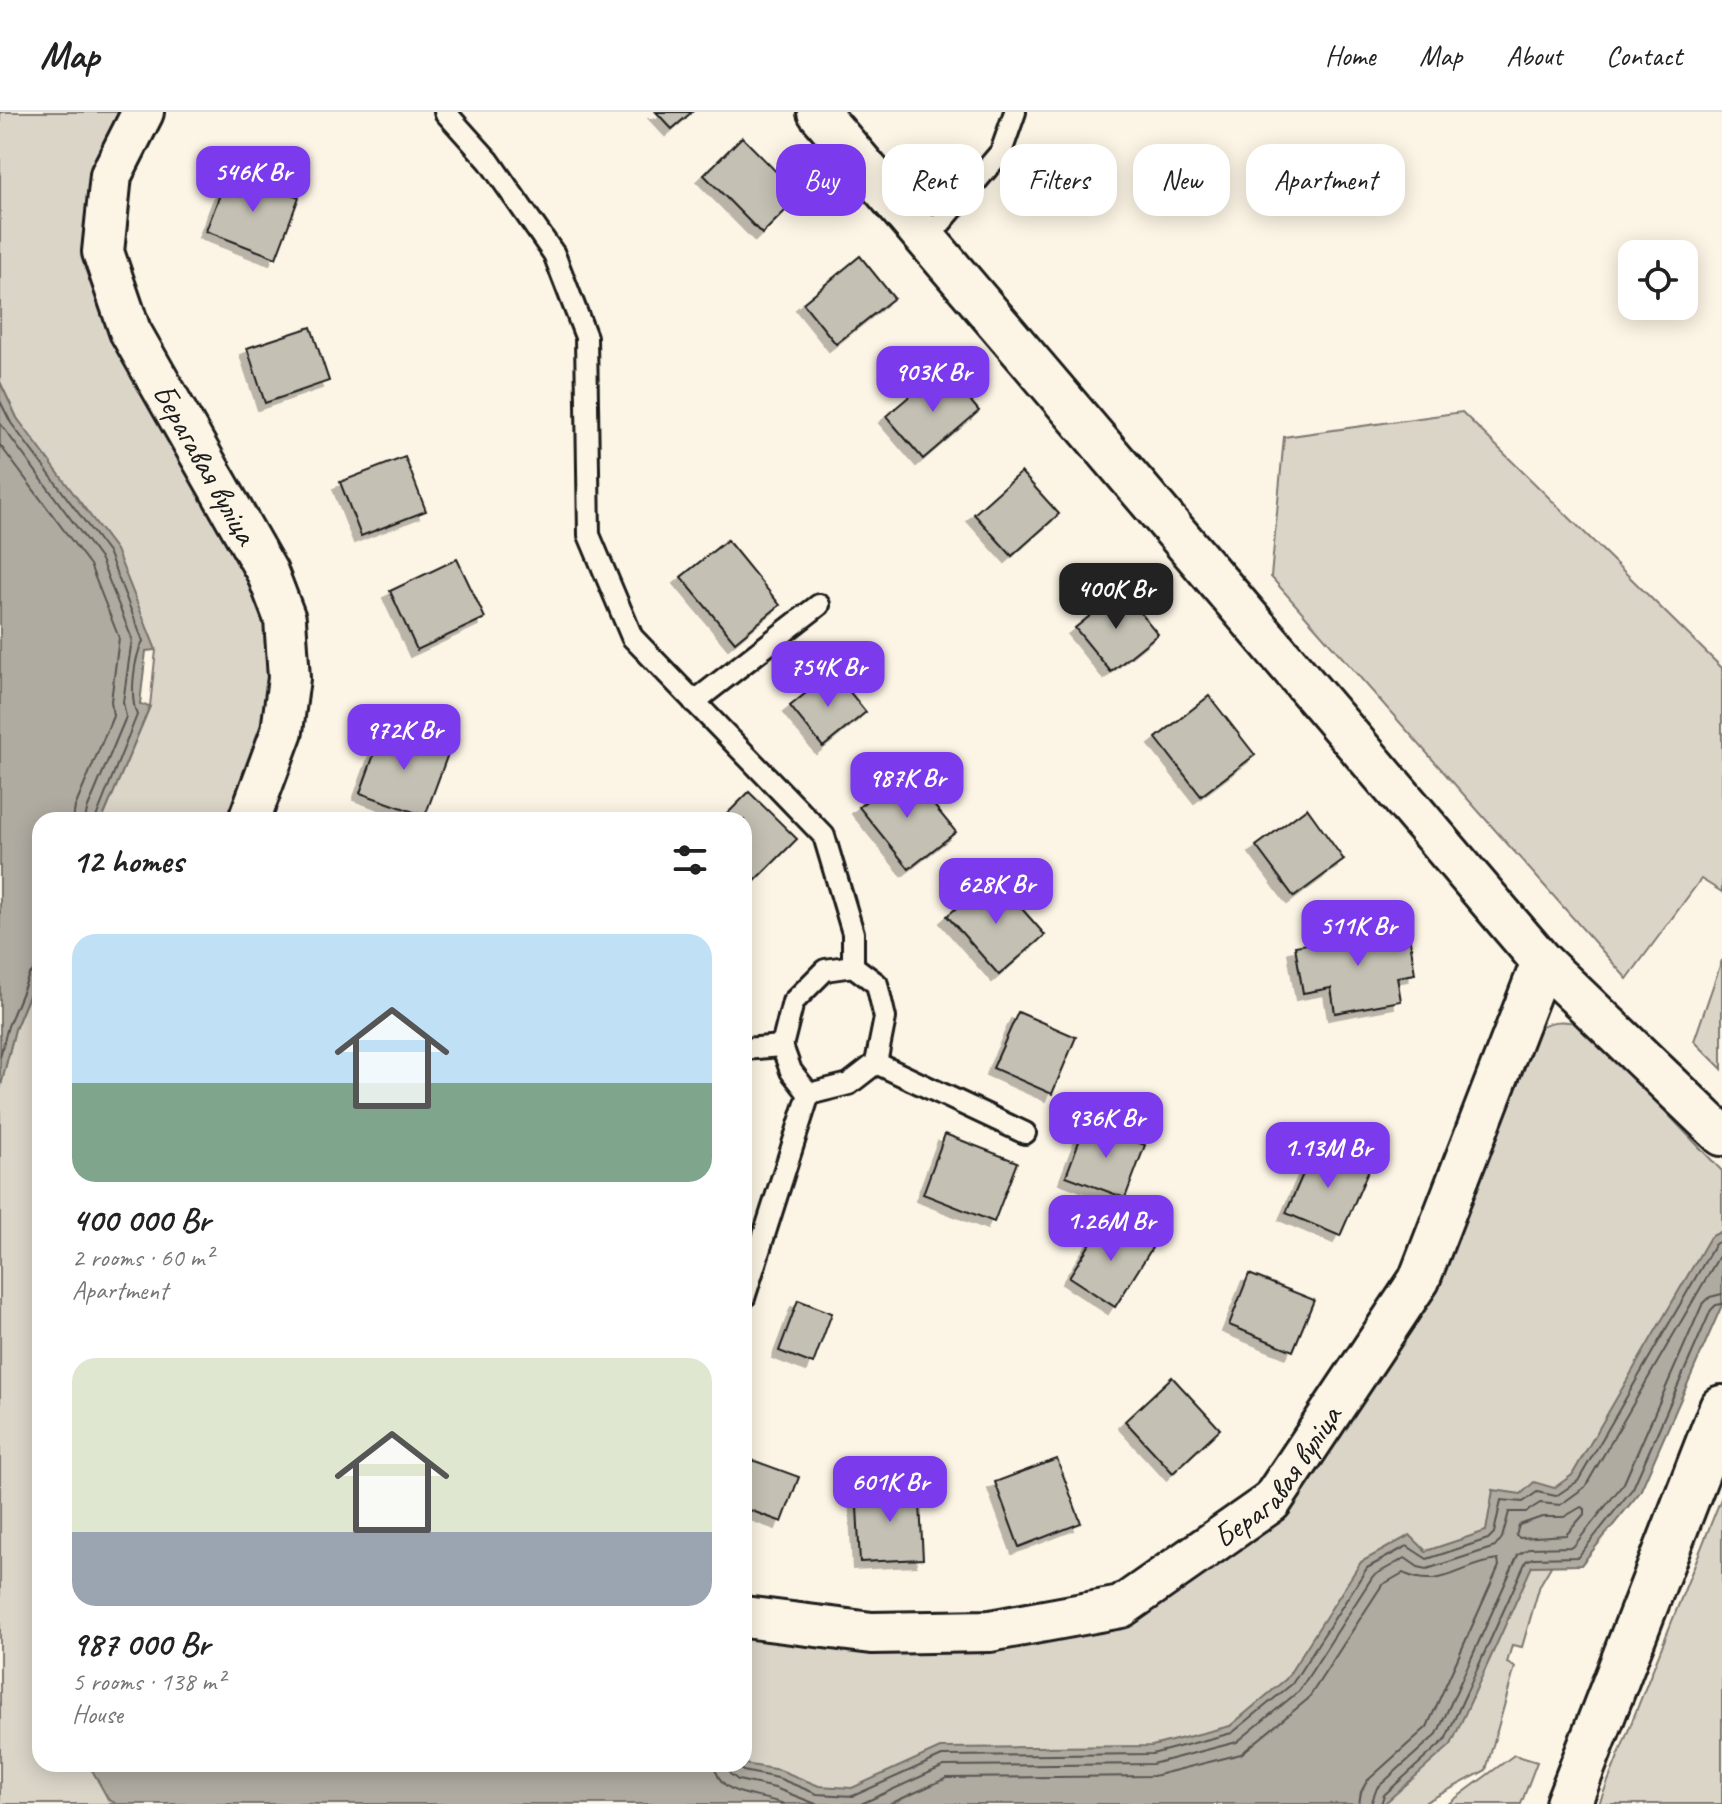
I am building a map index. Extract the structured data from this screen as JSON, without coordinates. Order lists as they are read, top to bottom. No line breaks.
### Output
{"streets":{"street":["Берагавая вуліца"]},"page":{"header":"Map","nav":["Home","Map","About","Contact"],"chip":["Buy","Rent","Filters","New","Apartment"],"price":["546K Br","903K Br","400K Br","754K Br","972K Br","987K Br","628K Br","511K Br","936K Br","1.13M Br","1.26M Br","601K Br"],"heading":"12 homes","list":[{"name":"400 000 Br","note":"2 rooms · 60 m² · Apartment"},{"name":"987 000 Br","note":"5 rooms · 138 m² · House"}]}}
